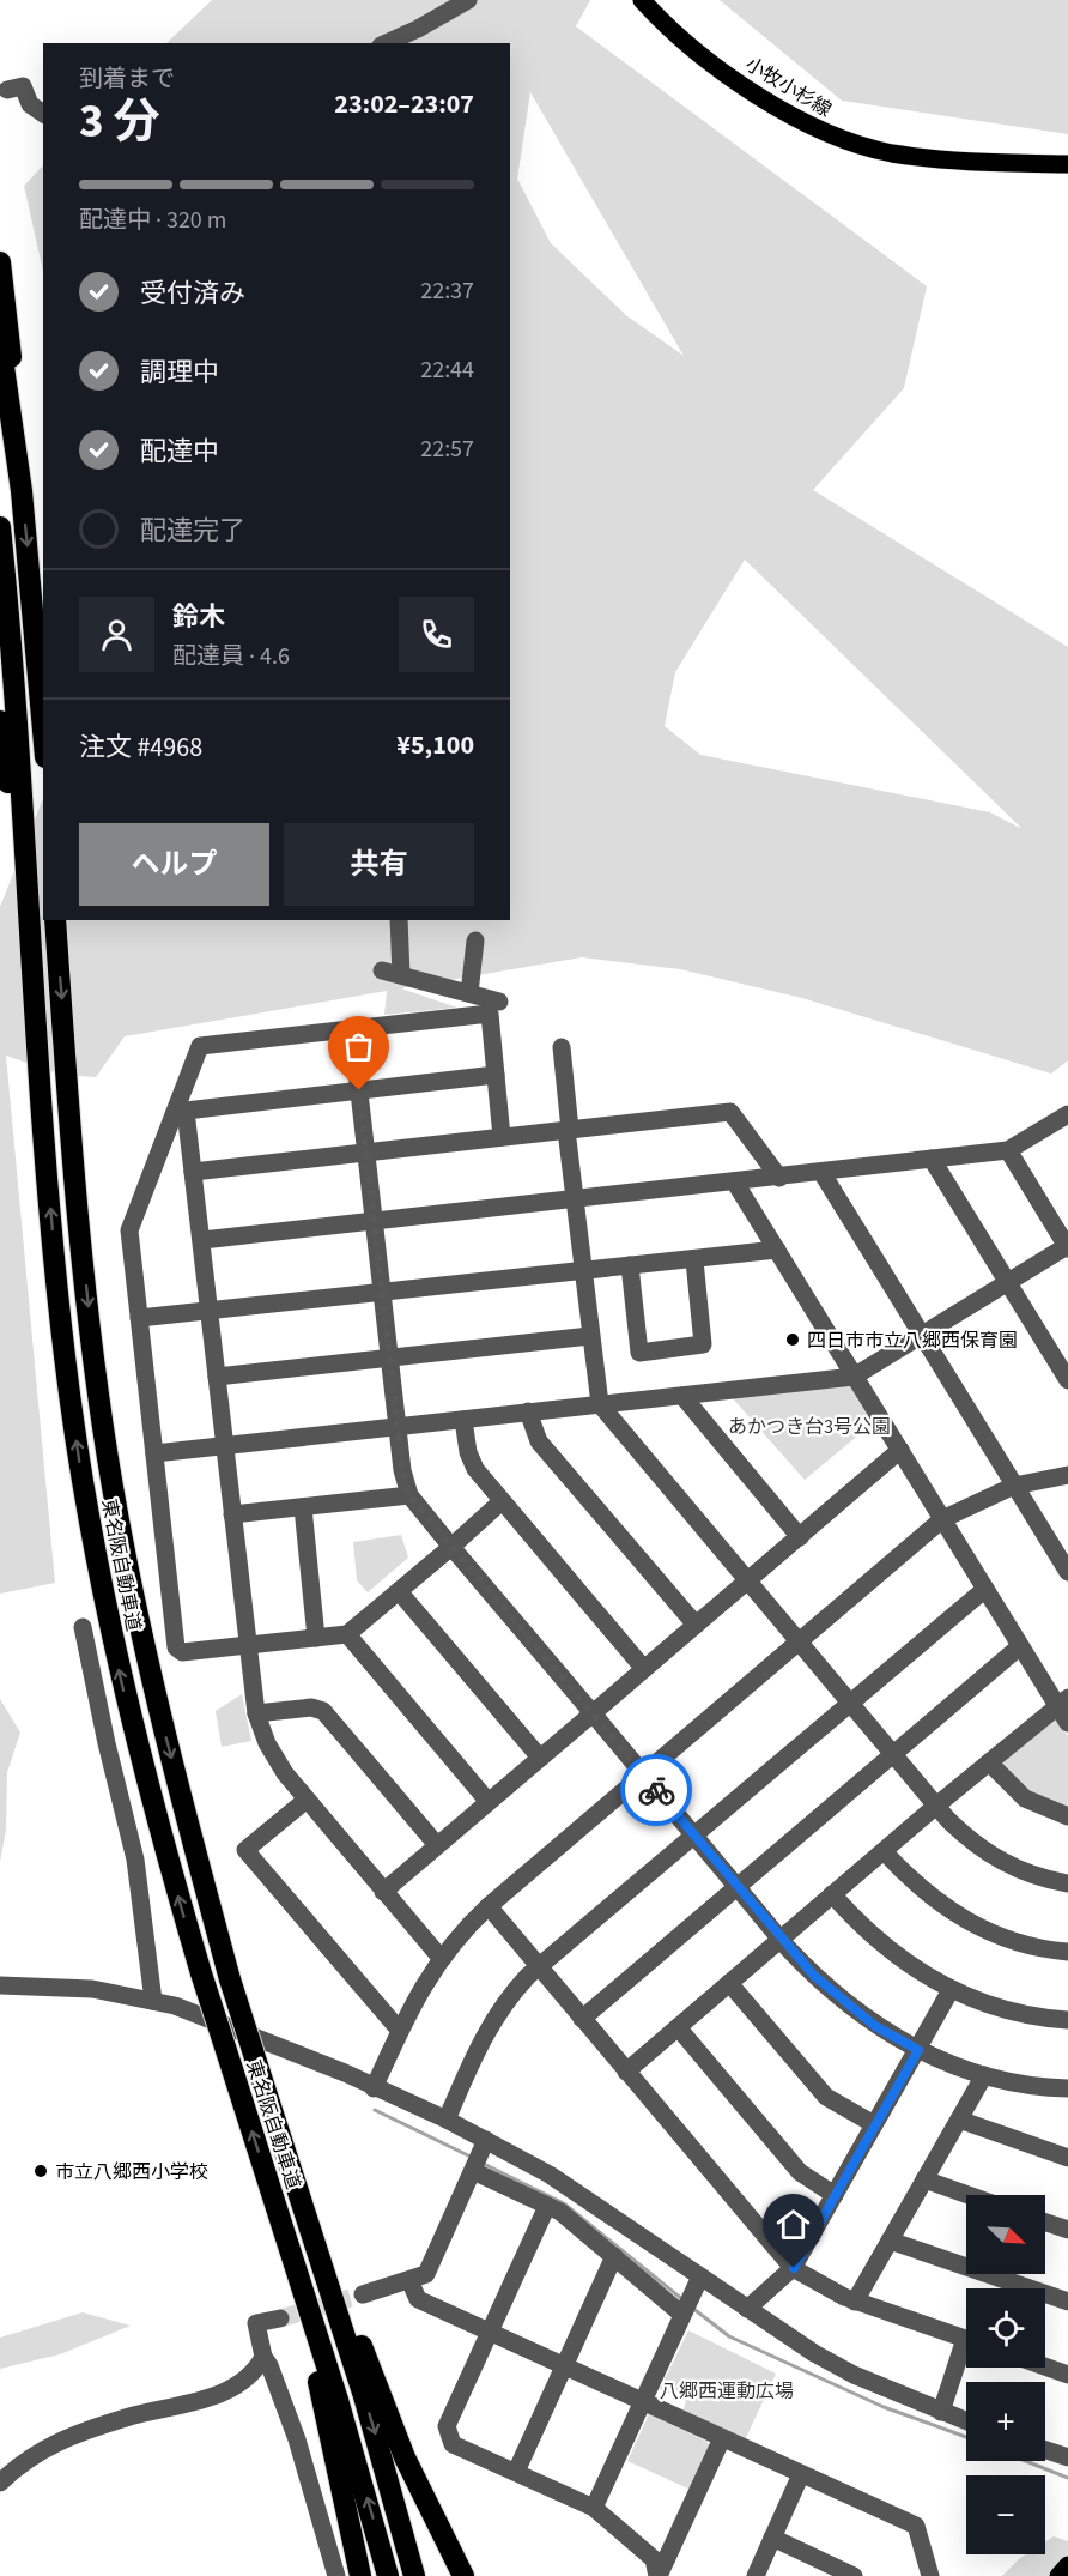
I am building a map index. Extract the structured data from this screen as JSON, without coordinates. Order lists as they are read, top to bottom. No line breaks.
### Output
{"streets":{"highway":["東名阪自動車道"],"main road":["小牧小杉線"]},"parks":["あかつき台3号公園","八郷西運動広場"],"places":["四日市市立八郷西保育園","市立八郷西小学校"],"north":"bottom right","page":{"heading":["3 分","到着まで","23:02–23:07"],"panel":["鈴木","配達員 · 4.6","注文 #4968","¥5,100"],"bar":"配達中 · 320 m","list":[["受付済み","22:37"],["調理中","22:44"],["配達中","22:57"],"配達完了"],"buttons":["ヘルプ","共有"],"map_buttons":["+","−"]}}
